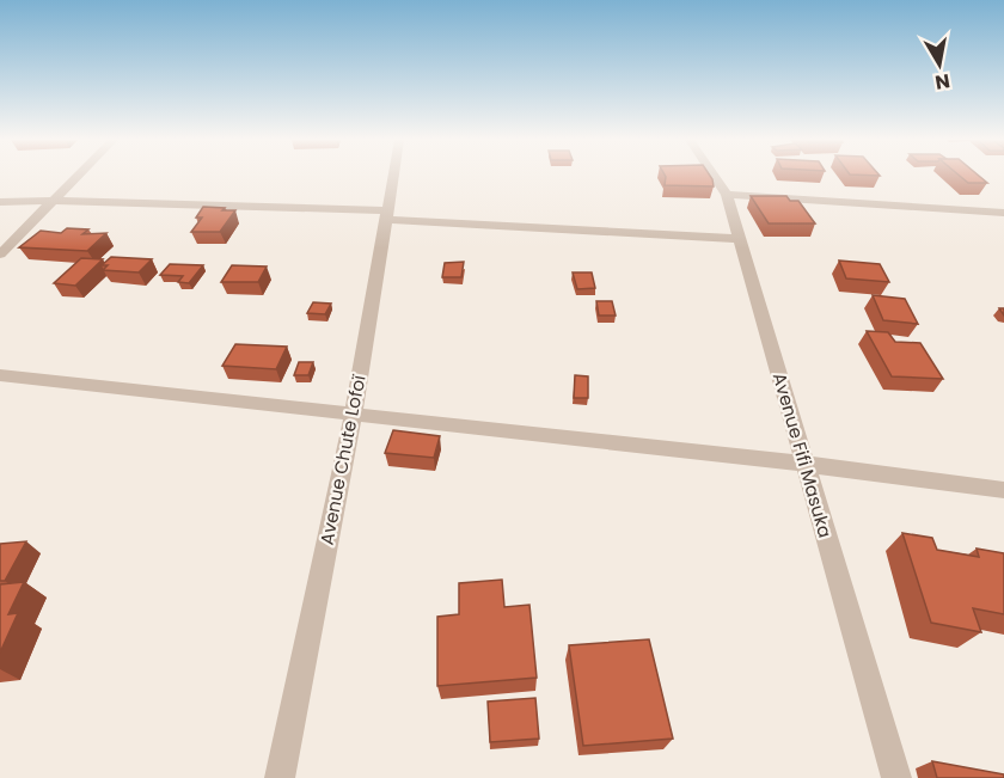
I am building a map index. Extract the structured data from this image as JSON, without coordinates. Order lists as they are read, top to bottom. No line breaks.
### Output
{"streets":{"street":["Avenue Fifi Masuka","Avenue Chute Lofoï"]},"north":"bottom"}
